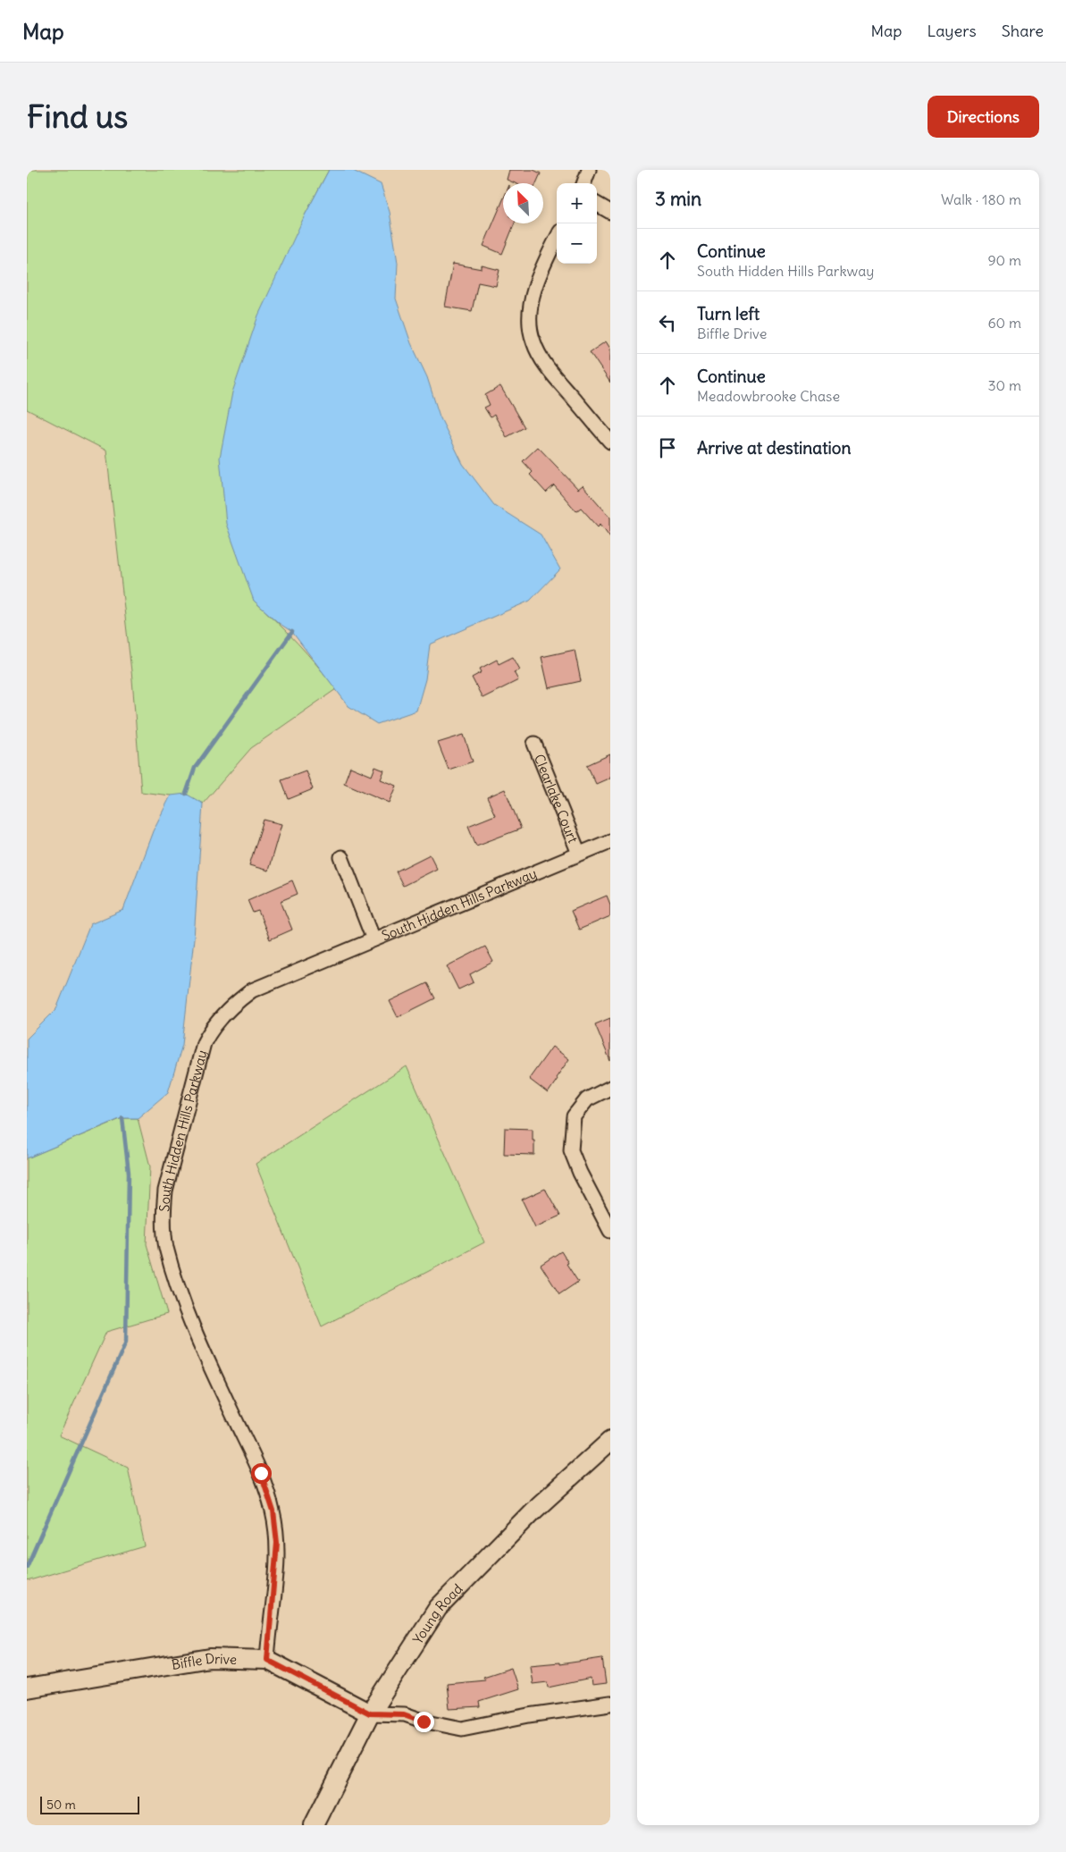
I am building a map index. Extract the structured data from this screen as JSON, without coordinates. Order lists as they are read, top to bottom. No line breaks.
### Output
{"streets":{"street":["Clearlake Court","South Hidden Hills Parkway","Young Road","Biffle Drive"]},"crossings":[["Clearlake Court","South Hidden Hills Parkway"],["South Hidden Hills Parkway","Biffle Drive"],["Young Road","Biffle Drive"]],"scale_bar":"50 m","north":"top left","page":{"header":"Map","nav":["Map","Layers","Share"],"buttons":"Directions","title":"Find us","heading":["3 min","Walk · 180 m"],"map_buttons":["+","−"],"list":[["Continue","South Hidden Hills Parkway","90 m"],["Turn left","Biffle Drive","60 m"],["Continue","Meadowbrooke Chase","30 m"],"Arrive at destination"],"scale":"50 m"}}
